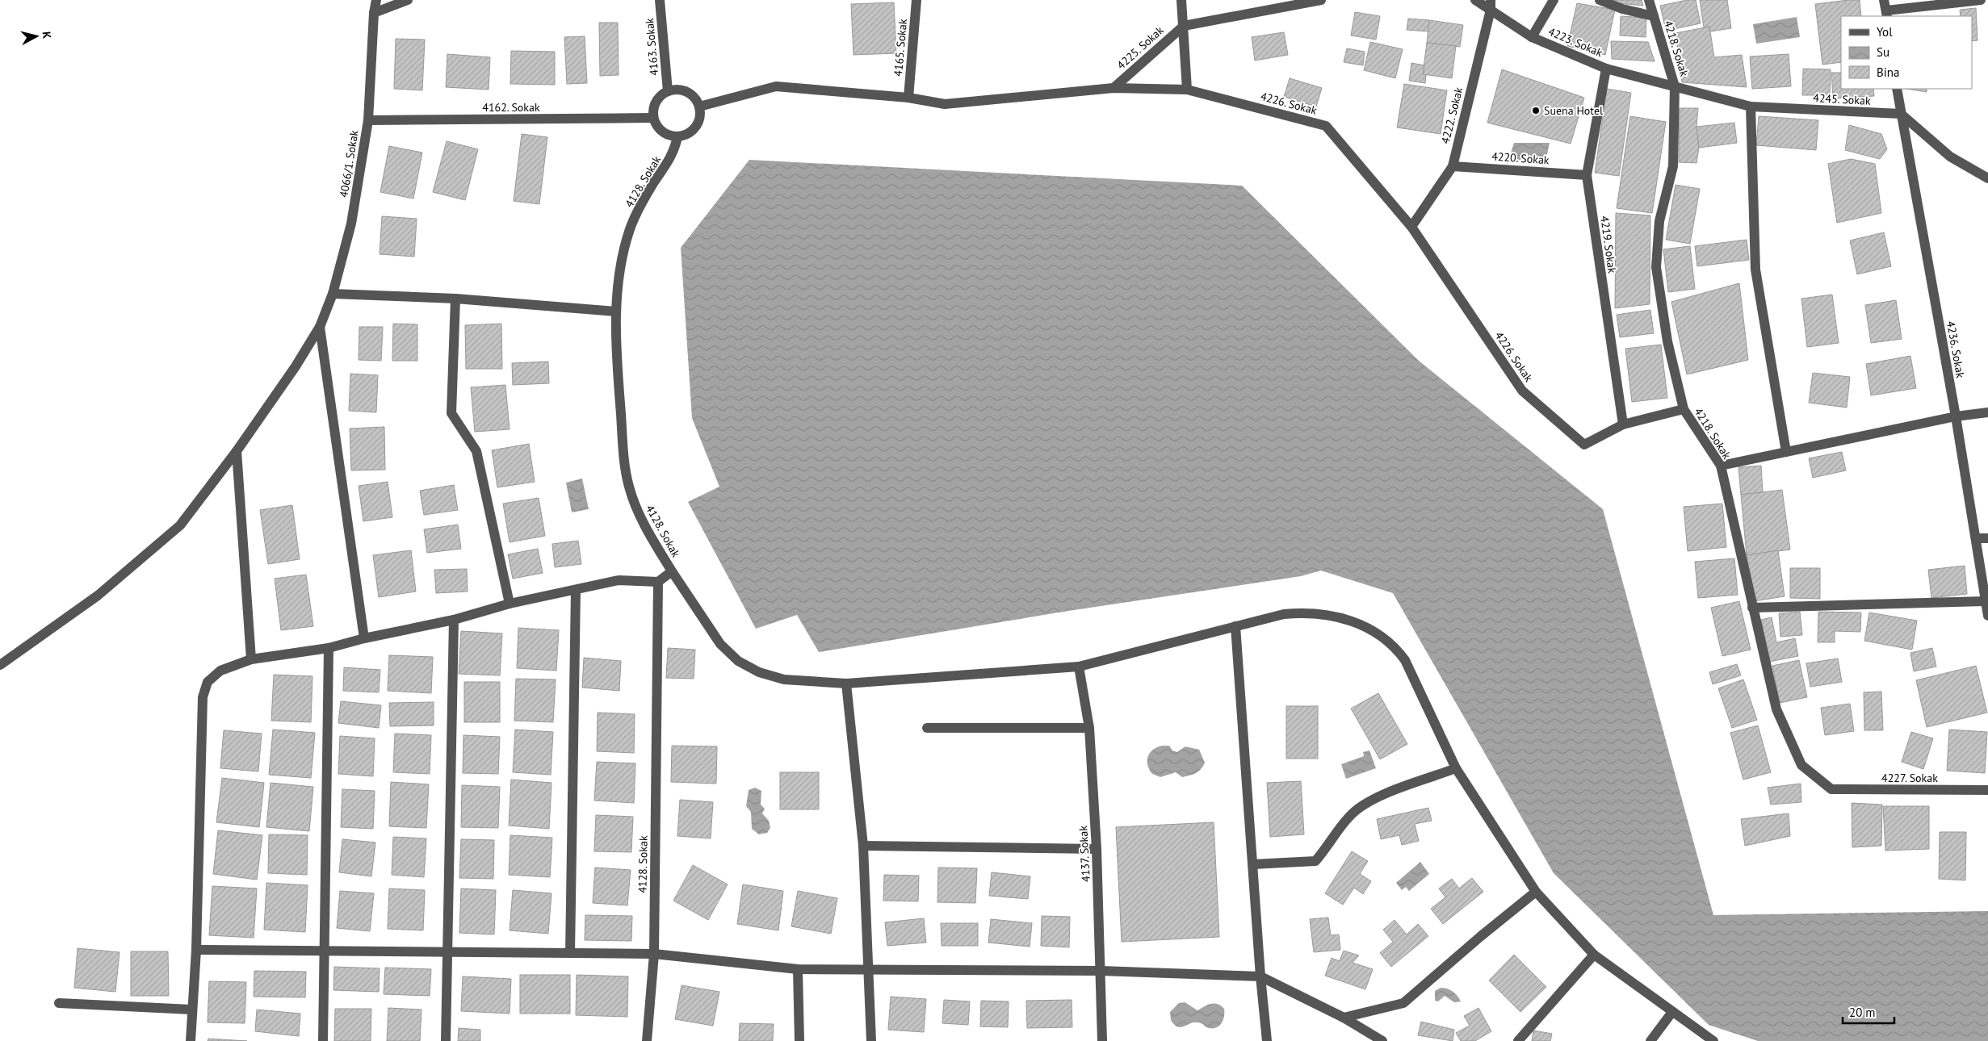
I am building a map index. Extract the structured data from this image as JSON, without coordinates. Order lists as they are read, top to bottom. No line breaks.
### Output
{"streets":{"street":["4223. Sokak","4163. Sokak","4165. Sokak","4225. Sokak","4218. Sokak","4245. Sokak","4226. Sokak","4162. Sokak","4222. Sokak","4220. Sokak","4066/1. Sokak","4128. Sokak","4219. Sokak","4236. Sokak","4227. Sokak","4137. Sokak"]},"crossings":[["4223. Sokak","4218. Sokak"],["4223. Sokak","4245. Sokak"],["4223. Sokak","4222. Sokak"],["4223. Sokak","4219. Sokak"],["4163. Sokak","4162. Sokak"],["4163. Sokak","4128. Sokak"],["4165. Sokak","4226. Sokak"],["4225. Sokak","4226. Sokak"],["4218. Sokak","4245. Sokak"],["4218. Sokak","4227. Sokak"],["4245. Sokak","4236. Sokak"],["4226. Sokak","4222. Sokak"],["4226. Sokak","4219. Sokak"],["4162. Sokak","4066/1. Sokak"],["4162. Sokak","4128. Sokak"],["4222. Sokak","4220. Sokak"],["4220. Sokak","4219. Sokak"]],"places":["Suena Hotel"],"legend":["Yol","Su","Bina"],"scale_bar":"20 m","north":"right"}
